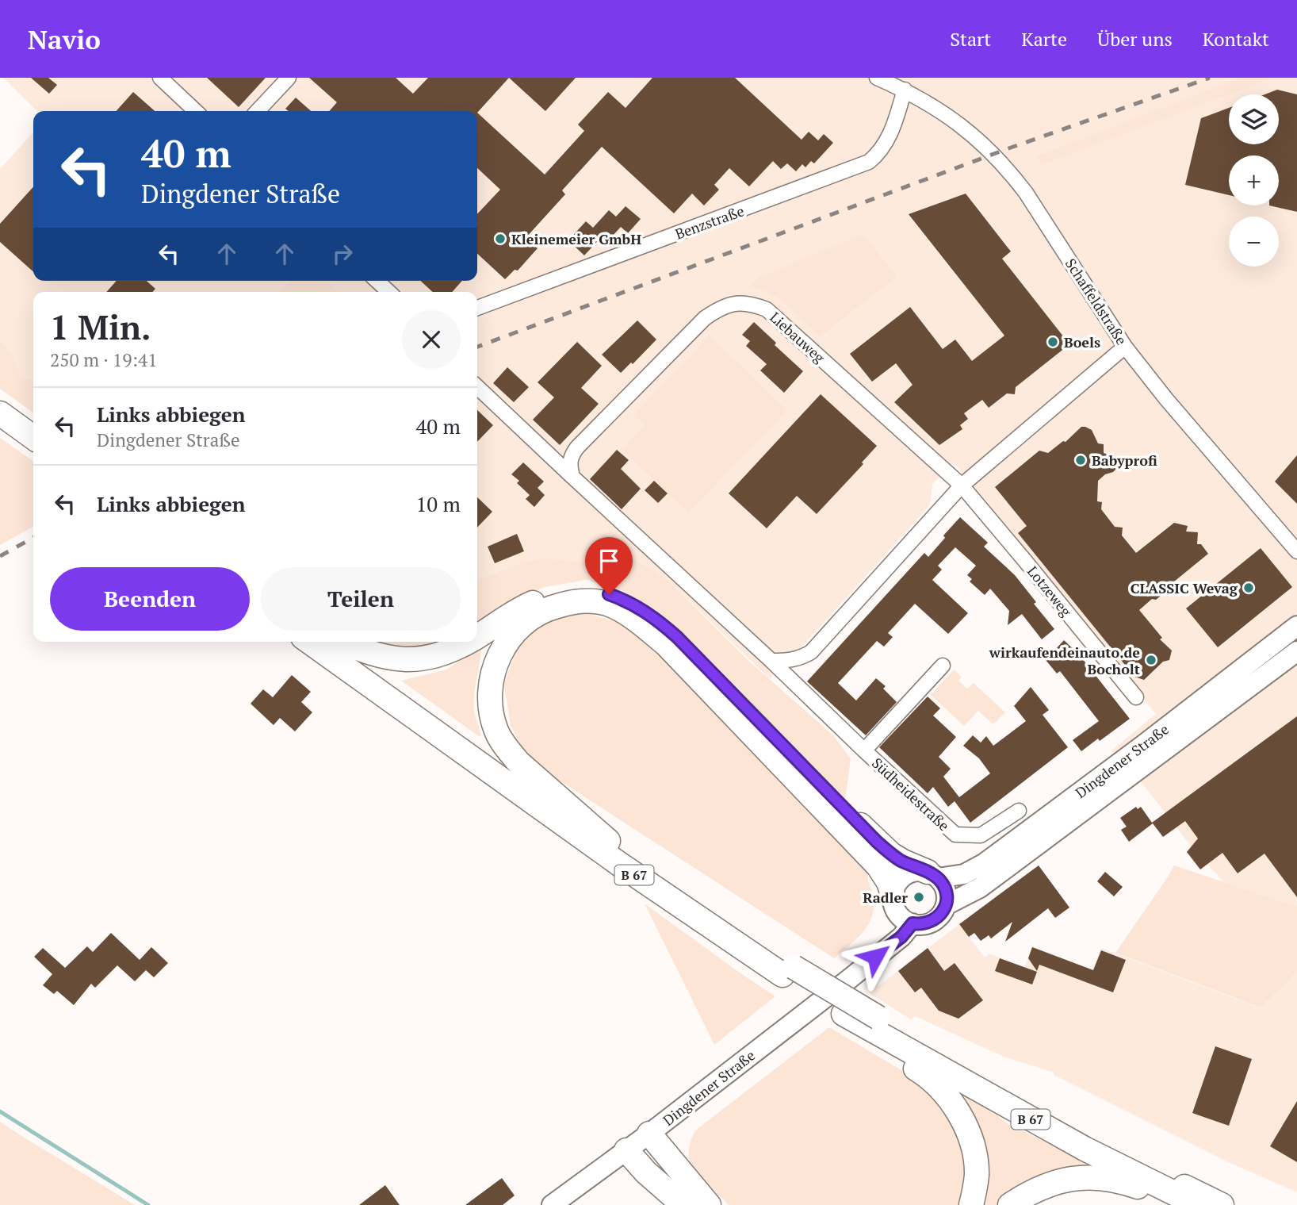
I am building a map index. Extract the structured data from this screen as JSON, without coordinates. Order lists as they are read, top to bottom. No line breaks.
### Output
{"streets":{"highway":["B 67"],"main road":["Dingdener Straße"],"street":["Benzstraße","Schaffeldstraße","Liebauweg","Lotzeweg","Südheidestraße"]},"crossings":[["Benzstraße","Schaffeldstraße"],["Liebauweg","Lotzeweg"]],"places":["Kleinemeier GmbH","Boels","Babyprofi","CLASSIC Wevag","wirkaufendeinauto.de Bocholt","Radler"],"page":{"header":"Navio","nav":["Start","Karte","Über uns","Kontakt"],"map_buttons":["+","−"],"turn":["40 m","Dingdener Straße"],"heading":["1 Min.","250 m · 19:41"],"list":[{"name":"Links abbiegen","note":"Dingdener Straße","value":"40 m"},{"name":"Links abbiegen","value":"10 m"}],"buttons":["Beenden","Teilen"]}}
